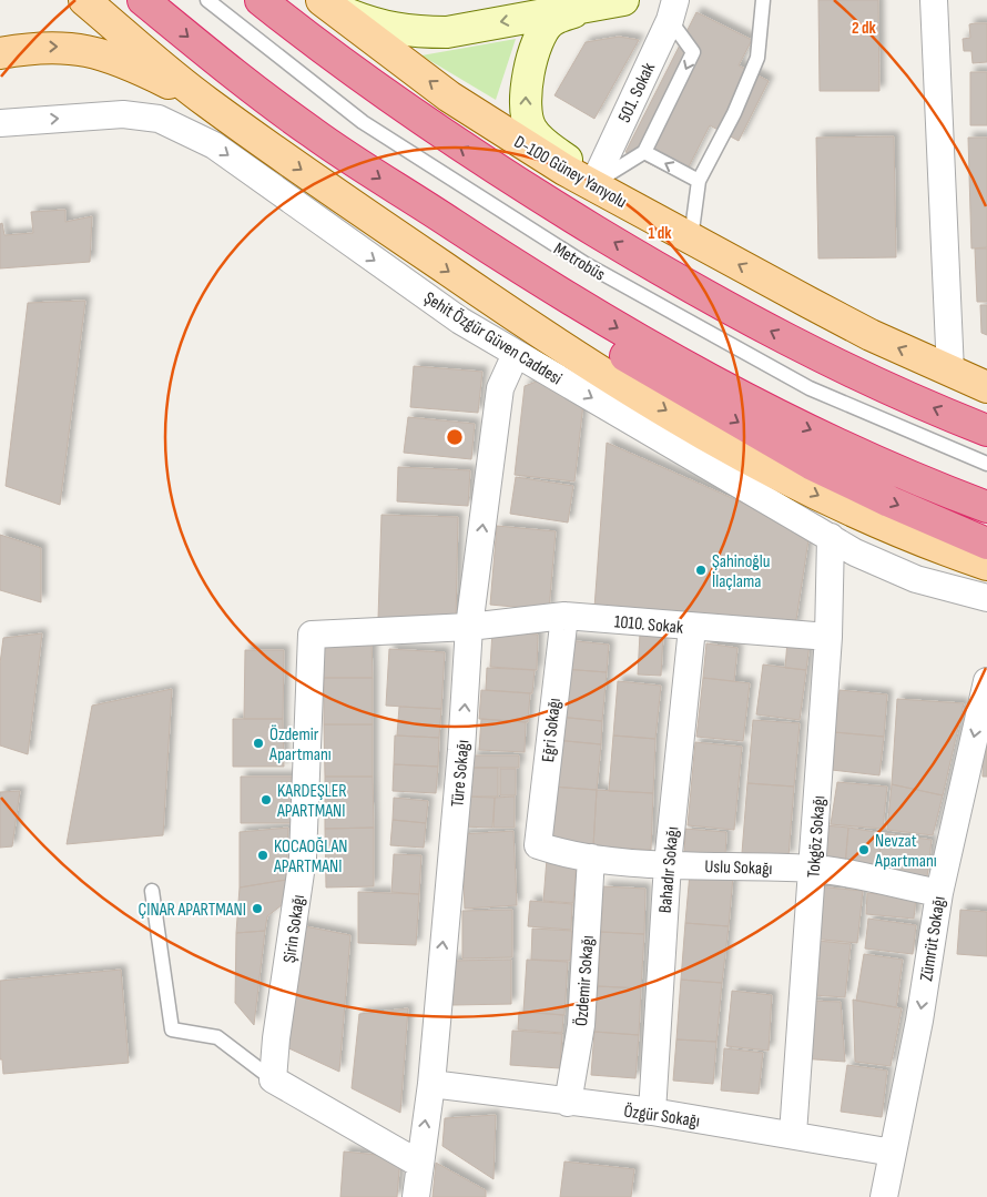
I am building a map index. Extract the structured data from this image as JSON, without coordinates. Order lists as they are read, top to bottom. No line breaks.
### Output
{"streets":{"main road":["D-100 Güney Yanyolu"],"street":["501. Sokak","Şehit Özgür Güven Caddesi","1010. Sokak","Eğri Sokağı","Türe Sokağı","Tokgöz Sokağı","Uslu Sokağı","Bahadır Sokağı","Şirin Sokağı","Zümrüt Sokağı","Özdemir Sokağı","Özgür Sokağı"],"lane":["Metrobüs"]},"crossings":[["501. Sokak","D-100 Güney Yanyolu"],["Şehit Özgür Güven Caddesi","Türe Sokağı"],["Şehit Özgür Güven Caddesi","Tokgöz Sokağı"],["1010. Sokak","Eğri Sokağı"],["1010. Sokak","Türe Sokağı"],["1010. Sokak","Tokgöz Sokağı"],["1010. Sokak","Bahadır Sokağı"],["1010. Sokak","Şirin Sokağı"],["Eğri Sokağı","Uslu Sokağı"],["Türe Sokağı","Şirin Sokağı"],["Türe Sokağı","Özgür Sokağı"],["Tokgöz Sokağı","Uslu Sokağı"],["Tokgöz Sokağı","Özgür Sokağı"],["Uslu Sokağı","Bahadır Sokağı"],["Uslu Sokağı","Zümrüt Sokağı"],["Uslu Sokağı","Özdemir Sokağı"],["Bahadır Sokağı","Özgür Sokağı"],["Zümrüt Sokağı","Özgür Sokağı"],["Özdemir Sokağı","Özgür Sokağı"]],"one_way":["Şehit Özgür Güven Caddesi","Türe Sokağı","Zümrüt Sokağı"],"places":["Şahinoğlu İlaçlama","Özdemir Apartmanı","KARDEŞLER APARTMANI","Nevzat Apartmanı","KOCAOĞLAN APARTMANI","ÇINAR APARTMANI"],"rings":["2 dk","1 dk"]}
